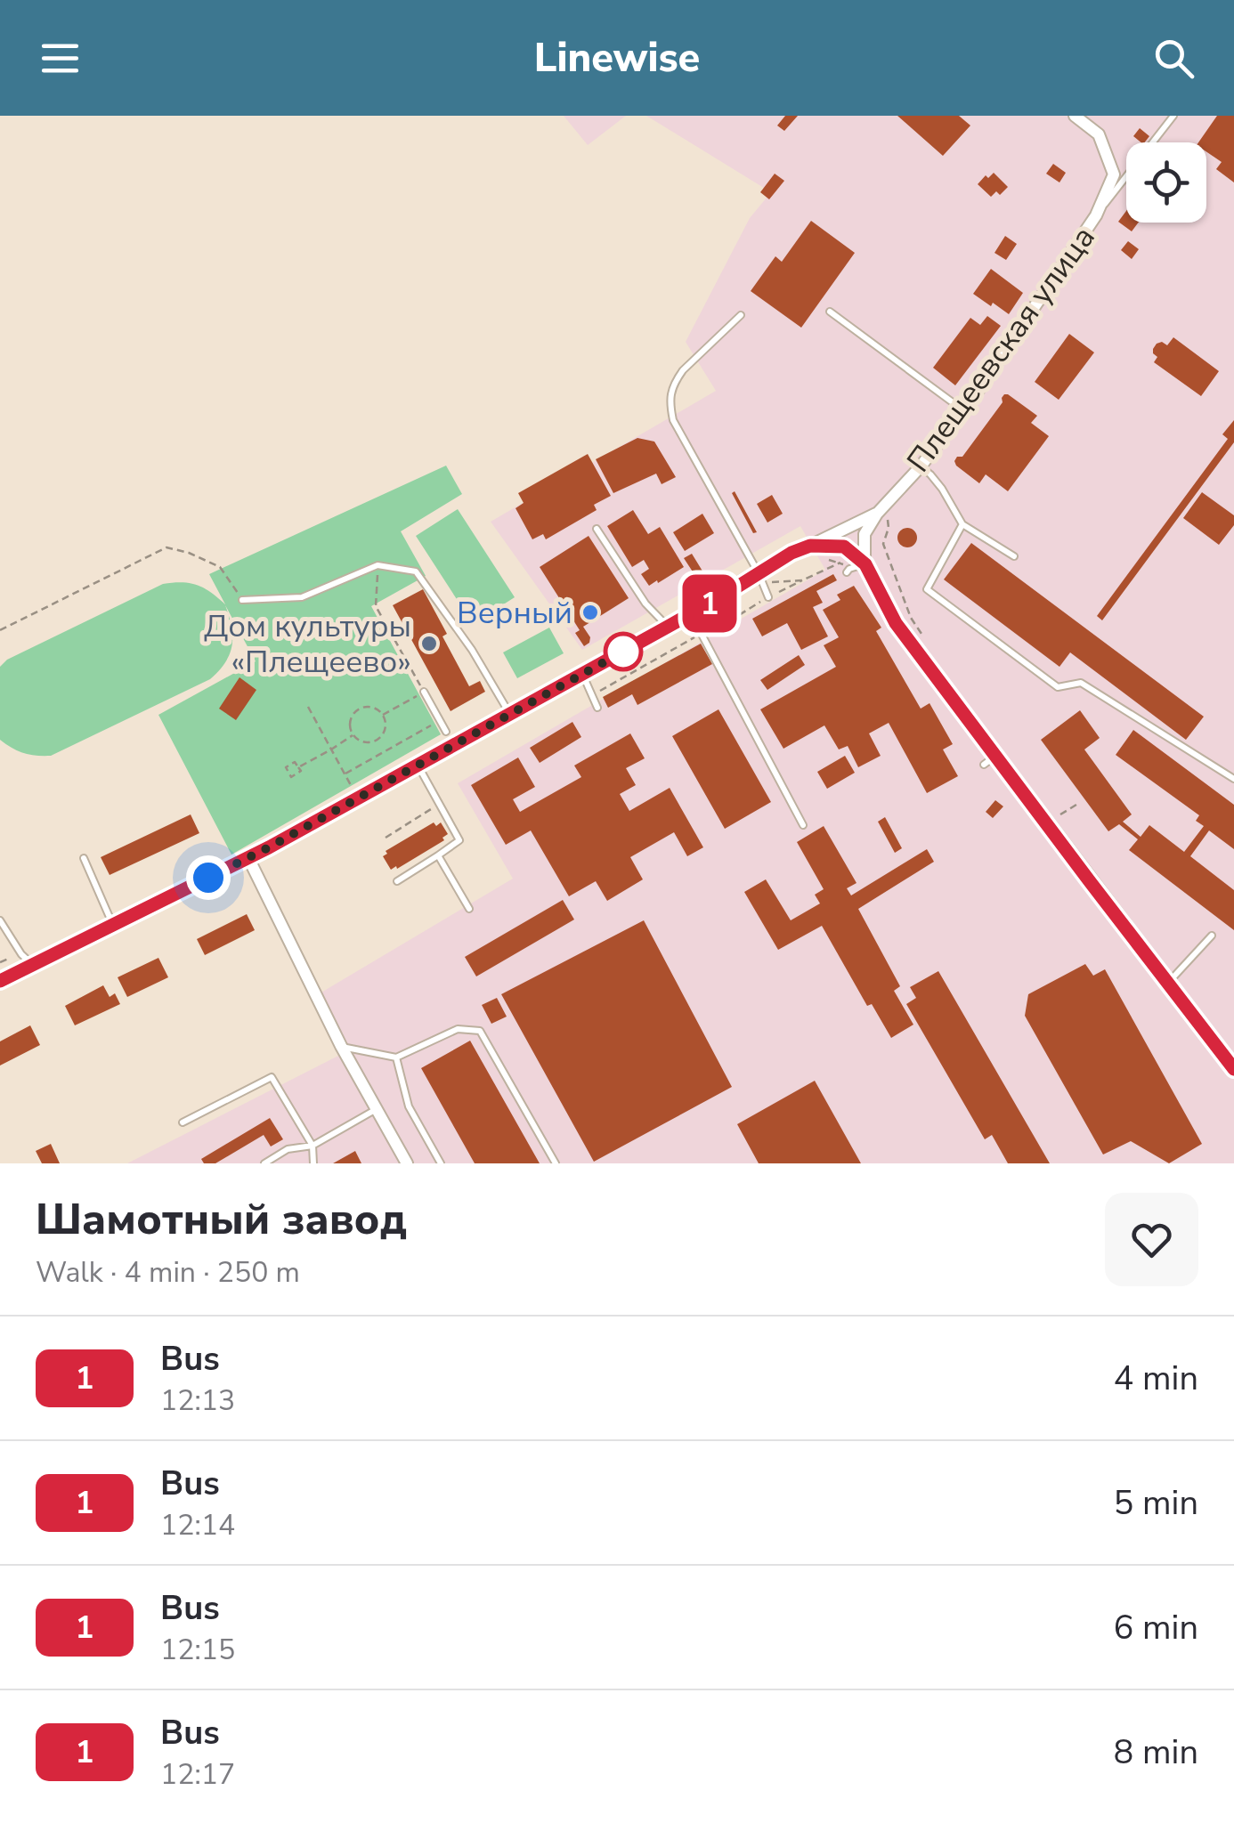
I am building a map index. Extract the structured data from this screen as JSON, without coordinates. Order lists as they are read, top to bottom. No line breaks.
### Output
{"streets":{"street":["Плещеевская улица"]},"places":["Верный","Дом культуры «Плещеево»"],"lines":["bus line 1"],"page":{"header":"Linewise","on_map":"1","heading":["Шамотный завод","Walk · 4 min · 250 m"],"list":[{"mark":"1","name":"Bus","note":"12:13","value":"4 min"},{"mark":"1","name":"Bus","note":"12:14","value":"5 min"},{"mark":"1","name":"Bus","note":"12:15","value":"6 min"},{"mark":"1","name":"Bus","note":"12:17","value":"8 min"}]}}
